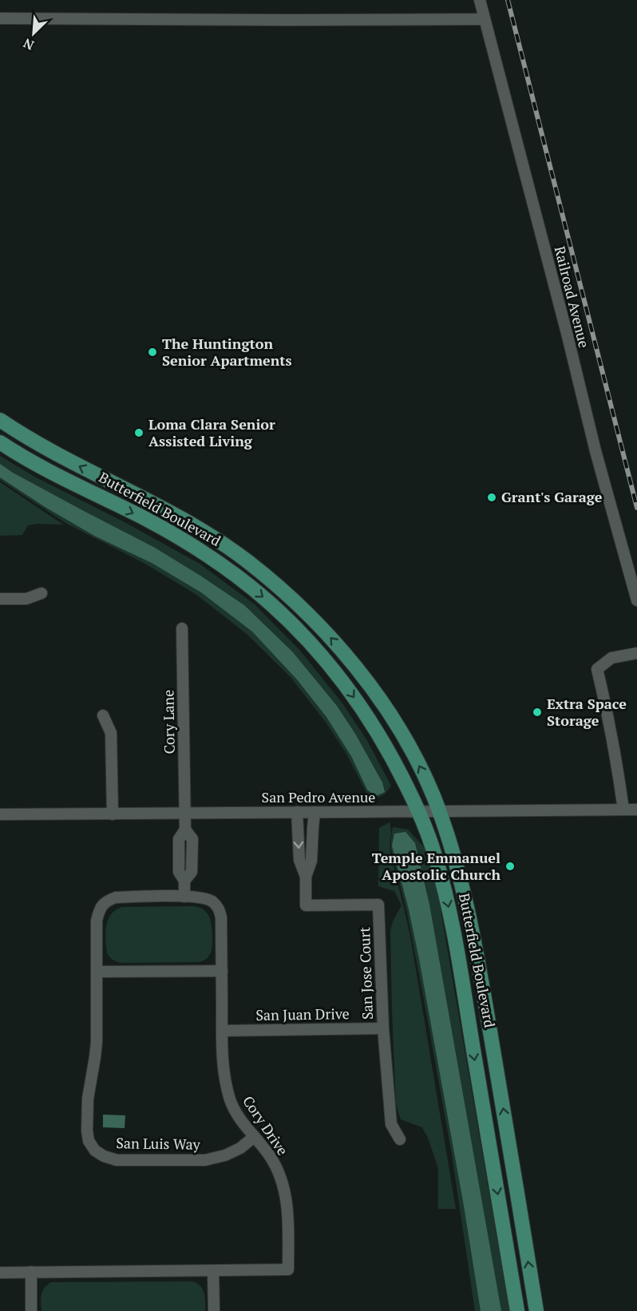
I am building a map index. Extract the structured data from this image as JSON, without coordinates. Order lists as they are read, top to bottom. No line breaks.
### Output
{"streets":{"main road":["Butterfield Boulevard"],"street":["Railroad Avenue","Cory Lane","San Pedro Avenue","San Jose Court","San Juan Drive","Cory Drive","San Luis Way"]},"crossings":[["Butterfield Boulevard","San Pedro Avenue"],["Cory Lane","San Pedro Avenue"],["San Pedro Avenue","San Jose Court"],["San Jose Court","San Juan Drive"],["San Juan Drive","Cory Drive"],["Cory Drive","San Luis Way"]],"places":["The Huntington Senior Apartments","Loma Clara Senior Assisted Living","Grant's Garage","Extra Space Storage","Temple Emmanuel Apostolic Church"],"north":"bottom left"}
